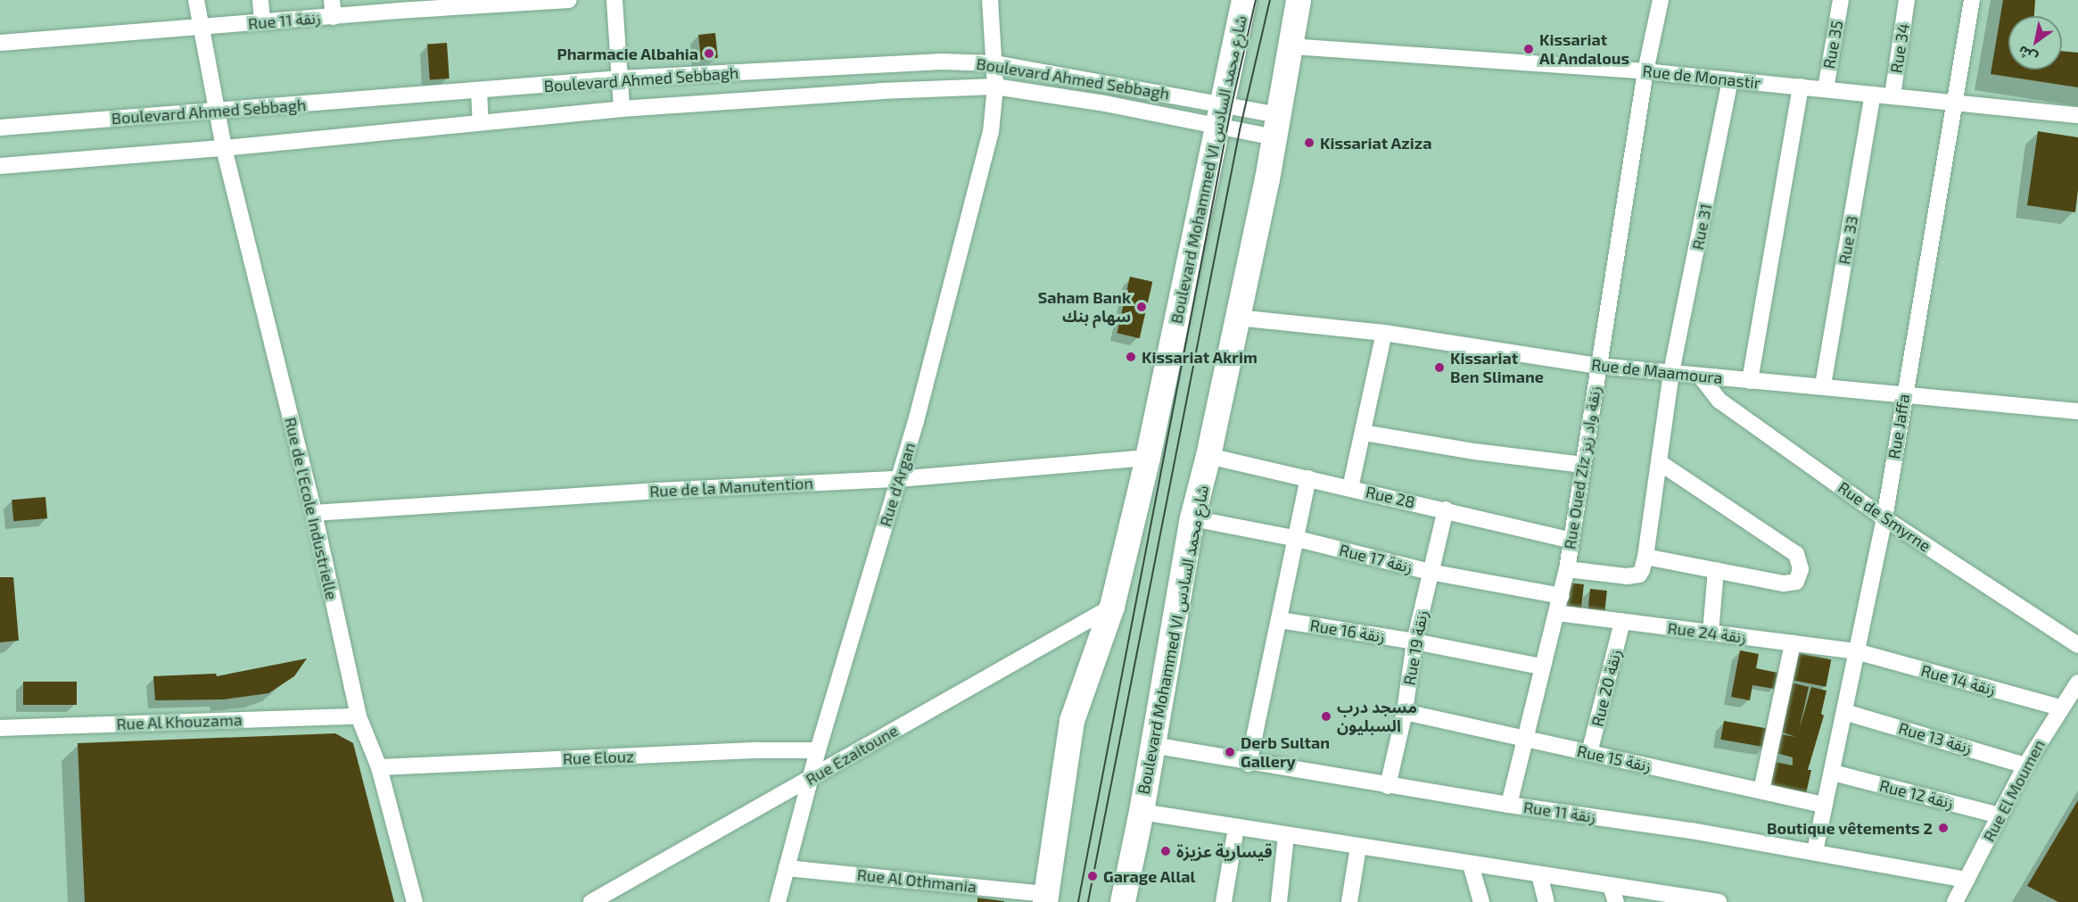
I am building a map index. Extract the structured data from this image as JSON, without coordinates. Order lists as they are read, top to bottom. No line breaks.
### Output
{"streets":{"main road":["Boulevard Mohammed VI شارع محمد السادس"],"street":["Rue 11 زنقة","Rue 35","Rue 34","Rue de Monastir","Boulevard Ahmed Sebbagh","Rue 31","Rue 33","Rue de Maamoura","Rue Jaffa","Rue Oued Ziz زنقة واد زيز","Rue d'Argan","Rue de la Manutention","Rue 28","Rue de l'Ecole Industrielle","Rue de Smyrne","Rue 17 زنقة","Rue 16 زنقة","Rue 24 زنقة","Rue 19 زنقة","Rue 14 زنقة","Rue 20 زنقة","Rue Al Khouzama","Rue 13 زنقة","Rue Ezaitoune","Rue Elouz","Rue 15 زنقة","Rue El Moumen","Rue 12 زنقة","Rue Al Othmania"]},"crossings":[["Rue 11 زنقة","Boulevard Mohammed VI شارع محمد السادس"],["Rue 11 زنقة","Rue Jaffa"],["Rue 11 زنقة","Rue Oued Ziz زنقة واد زيز"],["Rue 11 زنقة","Rue de l'Ecole Industrielle"],["Rue 11 زنقة","Rue 19 زنقة"],["Rue 11 زنقة","Rue El Moumen"],["Rue 35","Rue de Monastir"],["Rue 34","Rue de Monastir"],["Rue de Monastir","Boulevard Mohammed VI شارع محمد السادس"],["Rue de Monastir","Rue 31"],["Rue de Monastir","Rue 33"],["Rue de Monastir","Rue Jaffa"],["Rue de Monastir","Rue Oued Ziz زنقة واد زيز"],["Boulevard Ahmed Sebbagh","Boulevard Mohammed VI شارع محمد السادس"],["Boulevard Ahmed Sebbagh","Rue d'Argan"],["Boulevard Ahmed Sebbagh","Rue de l'Ecole Industrielle"],["Boulevard Mohammed VI شارع محمد السادس","Rue de Maamoura"],["Boulevard Mohammed VI شارع محمد السادس","Rue de la Manutention"],["Boulevard Mohammed VI شارع محمد السادس","Rue 28"],["Boulevard Mohammed VI شارع محمد السادس","Rue 17 زنقة"],["Boulevard Mohammed VI شارع محمد السادس","Rue Ezaitoune"],["Boulevard Mohammed VI شارع محمد السادس","Rue Al Othmania"],["Rue 31","Rue de Maamoura"],["Rue 31","Rue Oued Ziz زنقة واد زيز"],["Rue 33","Rue de Maamoura"],["Rue de Maamoura","Rue Jaffa"],["Rue de Maamoura","Rue Oued Ziz زنقة واد زيز"],["Rue de Maamoura","Rue de Smyrne"],["Rue Jaffa","Rue de Smyrne"],["Rue Jaffa","Rue 24 زنقة"],["Rue Jaffa","Rue 14 زنقة"],["Rue Jaffa","Rue 13 زنقة"],["Rue Jaffa","Rue 15 زنقة"],["Rue Jaffa","Rue 12 زنقة"],["Rue Oued Ziz زنقة واد زيز","Rue 28"],["Rue Oued Ziz زنقة واد زيز","Rue 17 زنقة"],["Rue Oued Ziz زنقة واد زيز","Rue 16 زنقة"],["Rue Oued Ziz زنقة واد زيز","Rue 24 زنقة"],["Rue Oued Ziz زنقة واد زيز","Rue 15 زنقة"],["Rue d'Argan","Rue de la Manutention"],["Rue d'Argan","Rue Ezaitoune"],["Rue d'Argan","Rue Elouz"],["Rue d'Argan","Rue Al Othmania"],["Rue de la Manutention","Rue de l'Ecole Industrielle"],["Rue 28","Rue 19 زنقة"],["Rue de l'Ecole Industrielle","Rue Al Khouzama"],["Rue de l'Ecole Industrielle","Rue Elouz"],["Rue 17 زنقة","Rue 19 زنقة"],["Rue 16 زنقة","Rue 19 زنقة"],["Rue 24 زنقة","Rue 14 زنقة"],["Rue 24 زنقة","Rue 20 زنقة"],["Rue 19 زنقة","Rue 15 زنقة"],["Rue 14 زنقة","Rue El Moumen"],["Rue 20 زنقة","Rue 15 زنقة"],["Rue 13 زنقة","Rue El Moumen"],["Rue El Moumen","Rue 12 زنقة"]],"places":["Kissariat Al Andalous","Pharmacie Albahia","Kissariat Aziza","Saham Bank سهام بنك","Kissariat Akrim","Kissariat Ben Slimane","مسجد درب السبليون","Derb Sultan Gallery","Boutique vêtements 2","قيسارية عزيزة","Garage Allal"],"north":"bottom left"}
